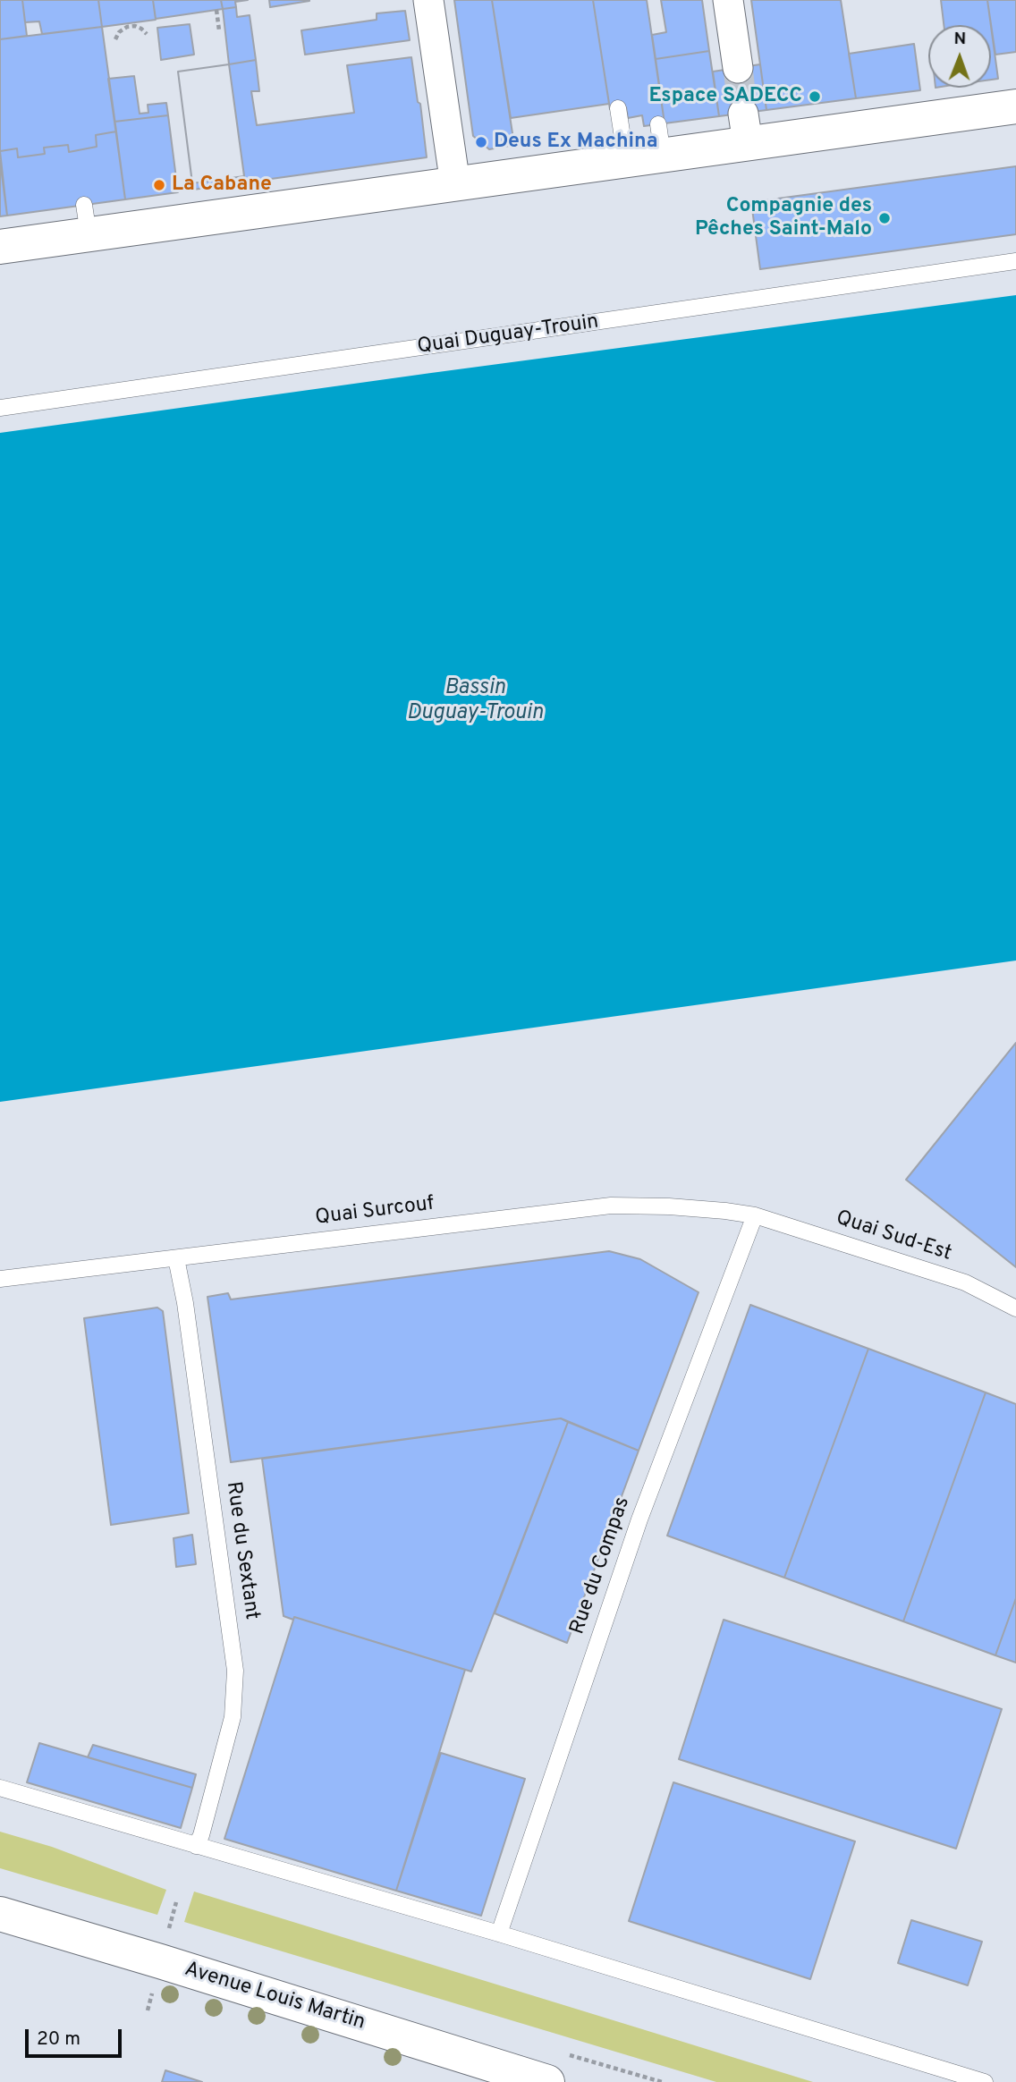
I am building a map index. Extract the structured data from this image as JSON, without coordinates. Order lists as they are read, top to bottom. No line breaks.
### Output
{"streets":{"main road":["Avenue Louis Martin"],"lane":["Quai Duguay-Trouin","Quai Surcouf","Quai Sud-Est","Rue du Sextant","Rue du Compas"]},"crossings":[["Quai Surcouf","Quai Sud-Est"],["Quai Surcouf","Rue du Sextant"],["Quai Surcouf","Rue du Compas"],["Quai Sud-Est","Rue du Compas"]],"water":["Bassin Duguay-Trouin"],"places":["Espace SADECC","Deus Ex Machina","La Cabane","Compagnie des Pêches Saint-Malo"],"scale_bar":"20 m","north":"top"}
